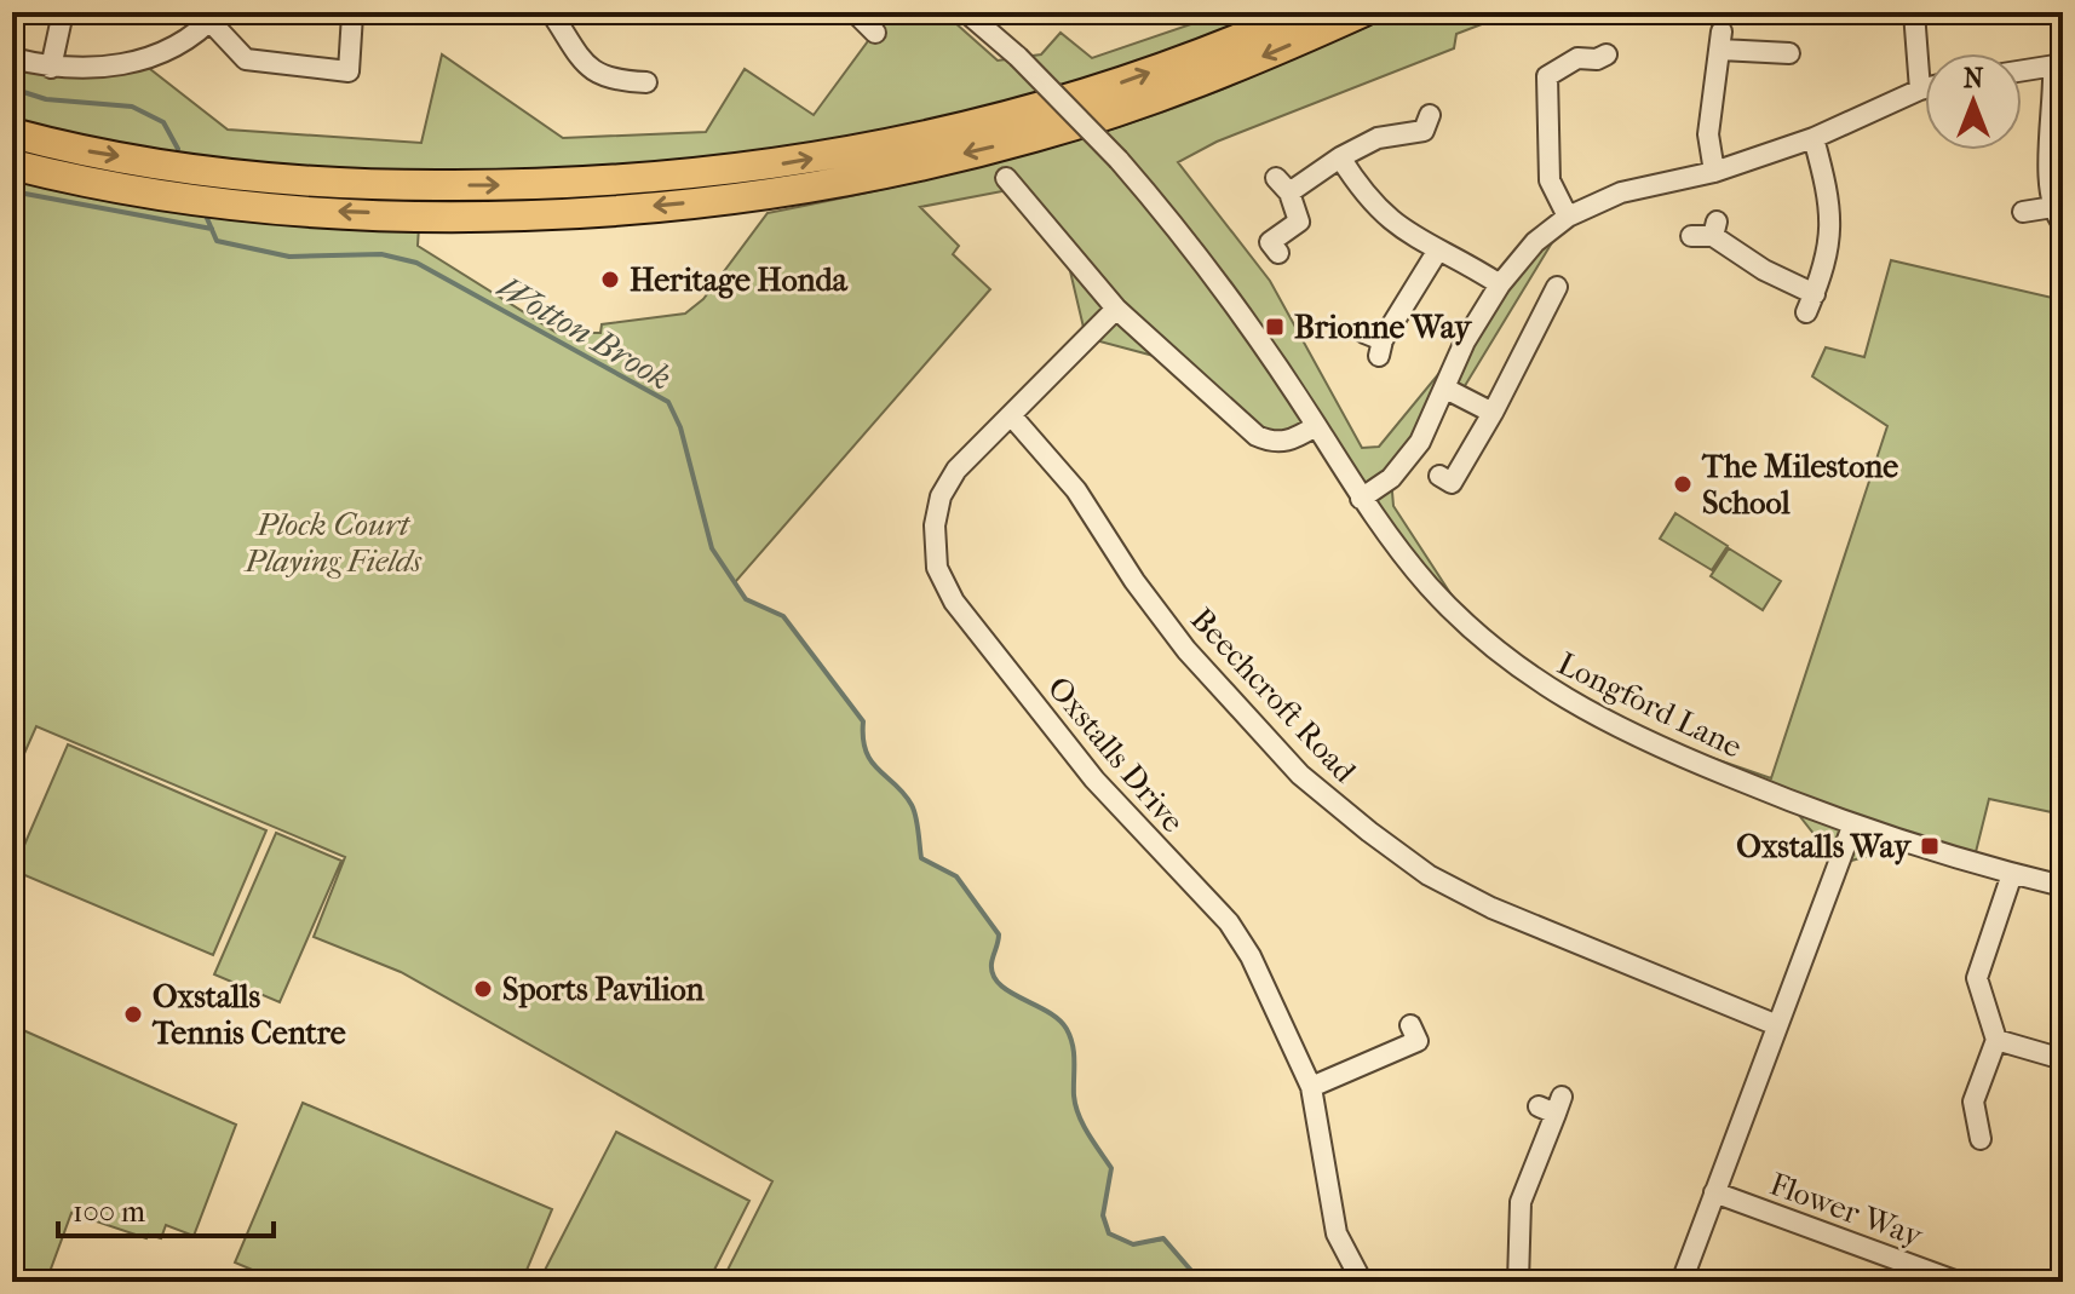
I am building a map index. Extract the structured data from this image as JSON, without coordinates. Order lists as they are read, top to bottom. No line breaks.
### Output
{"streets":{"street":["Beechcroft Road","Longford Lane","Oxstalls Drive","Flower Way"]},"crossings":[["Beechcroft Road","Oxstalls Drive"]],"water":["Wotton Brook"],"parks":["Plock Court Playing Fields"],"places":{"other":["Heritage Honda","The Milestone School","Sports Pavilion","Oxstalls Tennis Centre"],"transit":["Brionne Way","Oxstalls Way"]},"scale_bar":"100 m","north":"top"}
